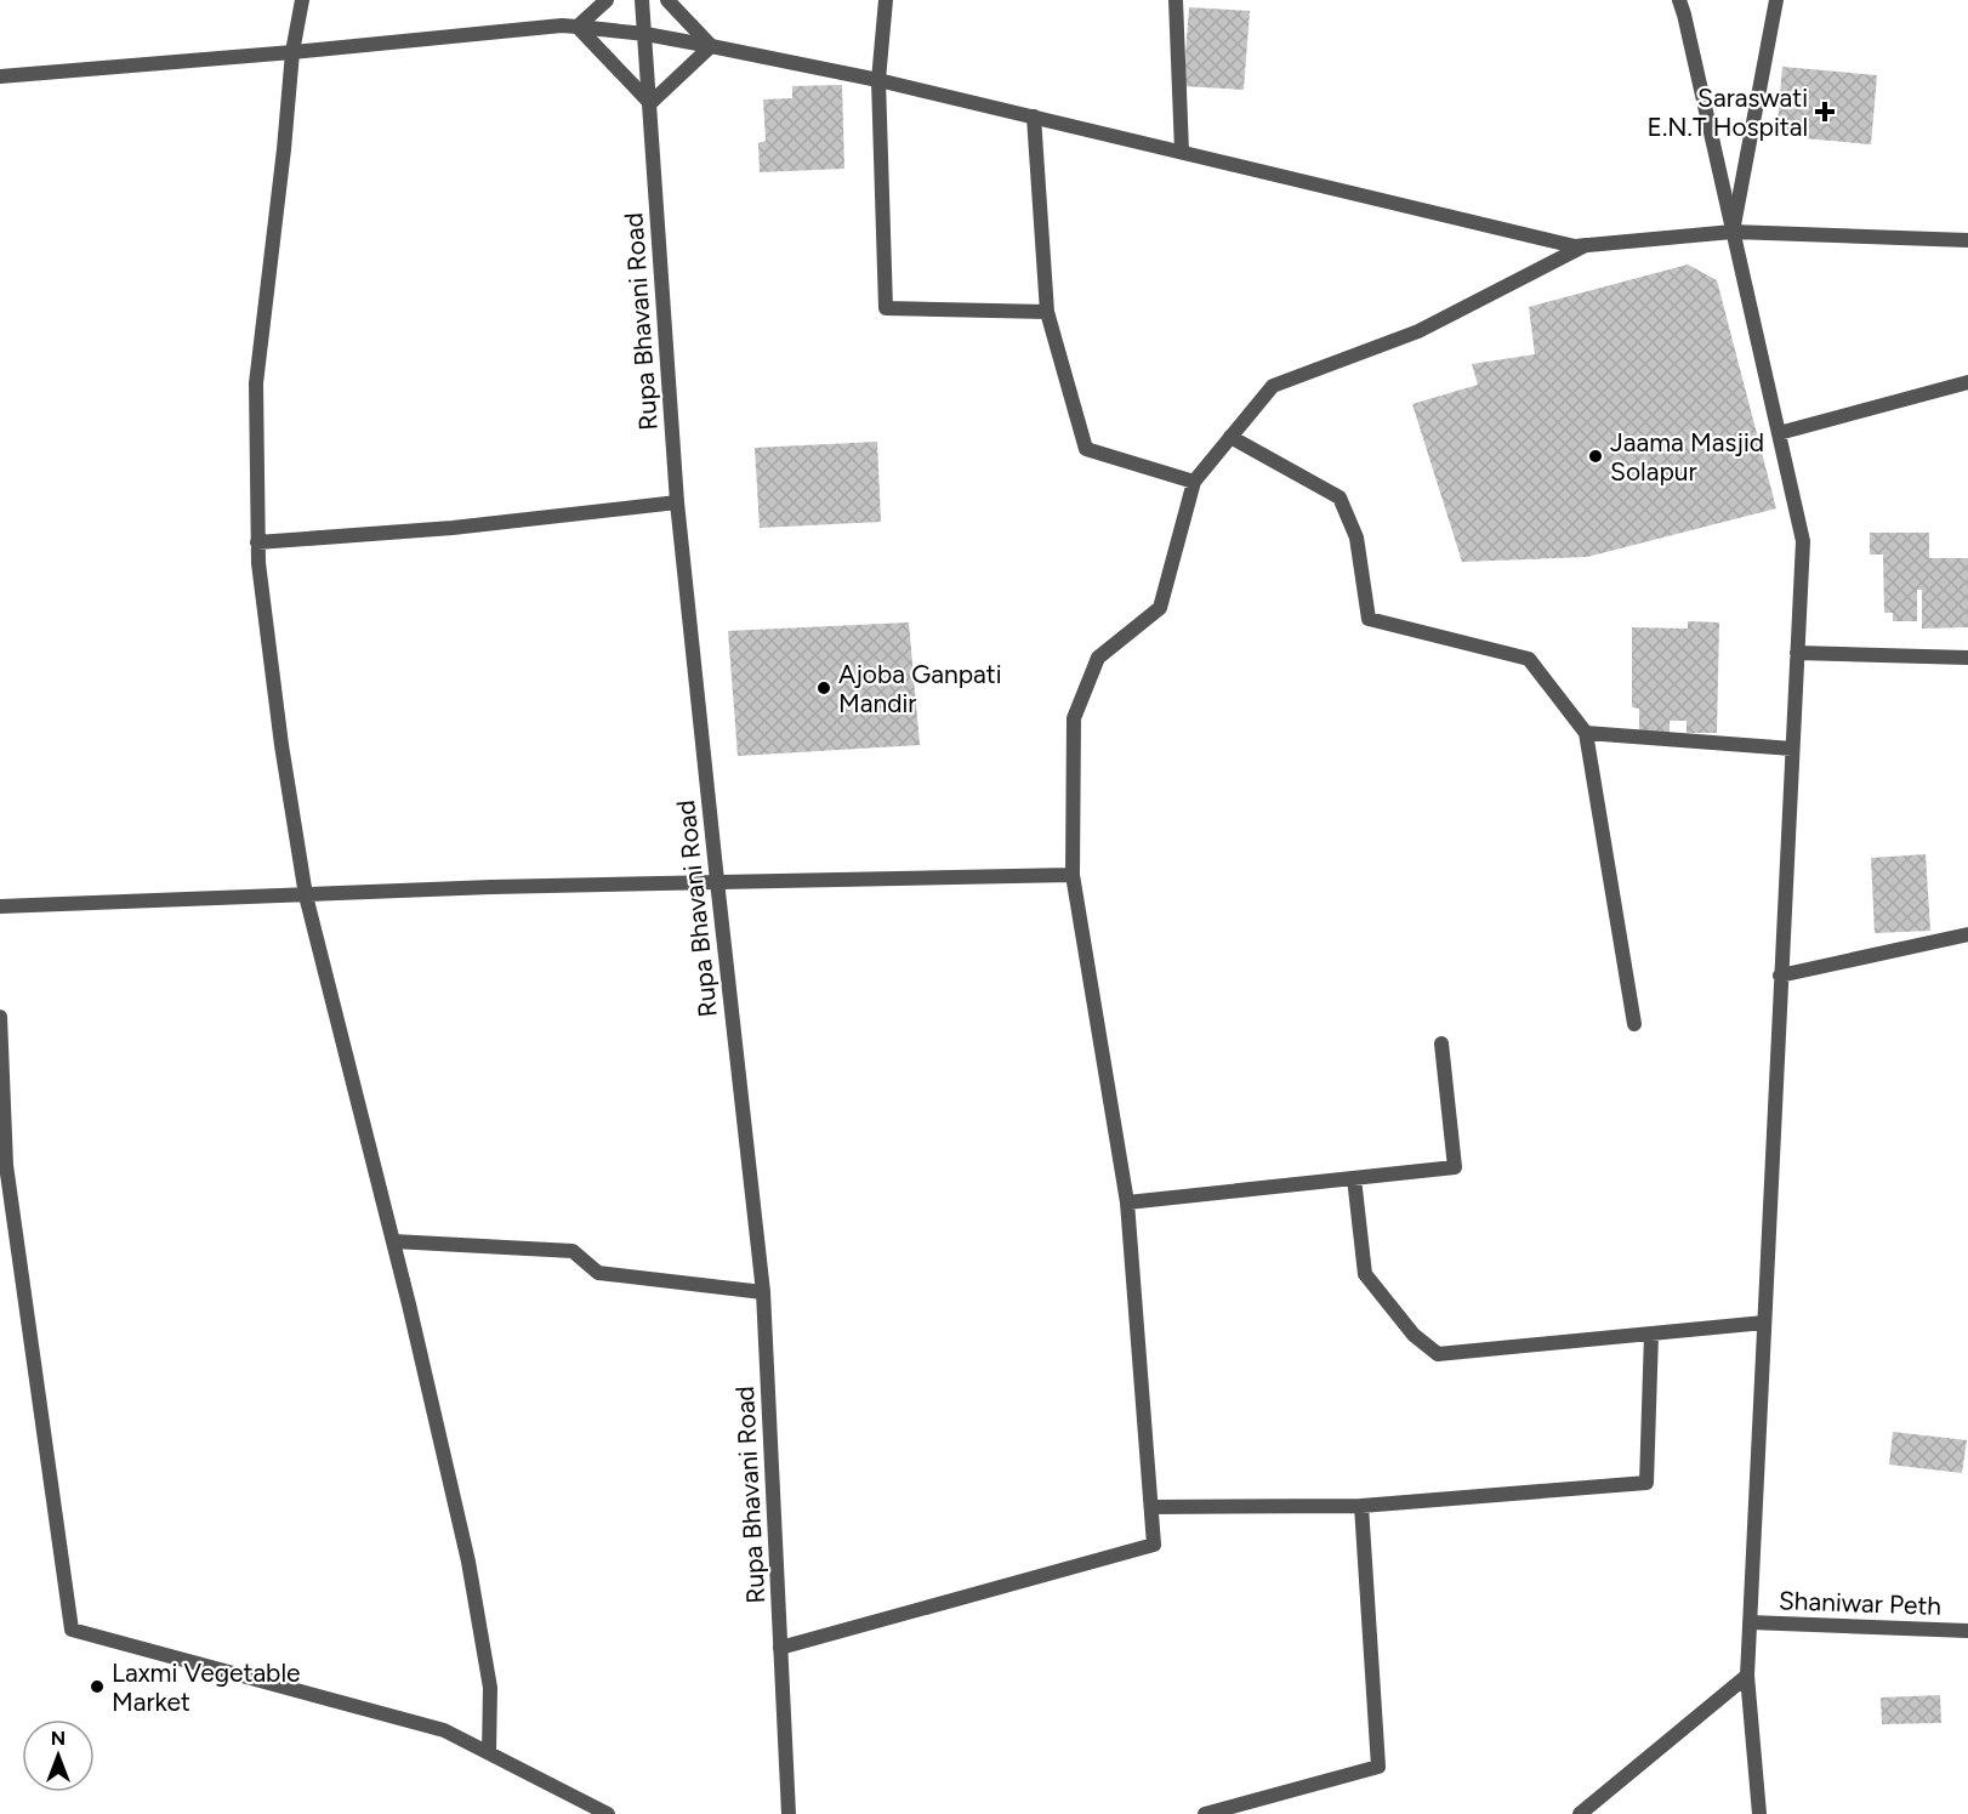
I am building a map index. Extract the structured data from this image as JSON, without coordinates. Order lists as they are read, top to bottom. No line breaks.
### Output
{"streets":{"street":["Rupa Bhavani Road","Shaniwar Peth"]},"places":{"health":["Saraswati E.N.T Hospital"],"other":["Jaama Masjid Solapur","Ajoba Ganpati Mandir","Laxmi Vegetable Market"]},"north":"top"}
